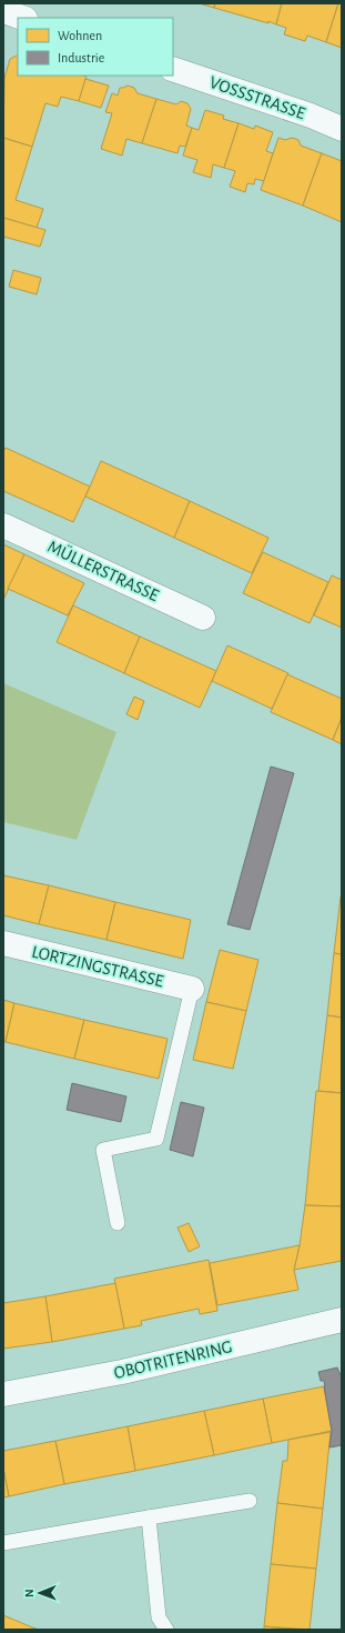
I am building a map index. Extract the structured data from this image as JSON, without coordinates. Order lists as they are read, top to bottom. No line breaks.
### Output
{"streets":{"street":["VOSSSTRASSE","MÜLLERSTRASSE","LORTZINGSTRASSE","OBOTRITENRING"]},"legend":["Wohnen","Industrie"],"north":"left"}
